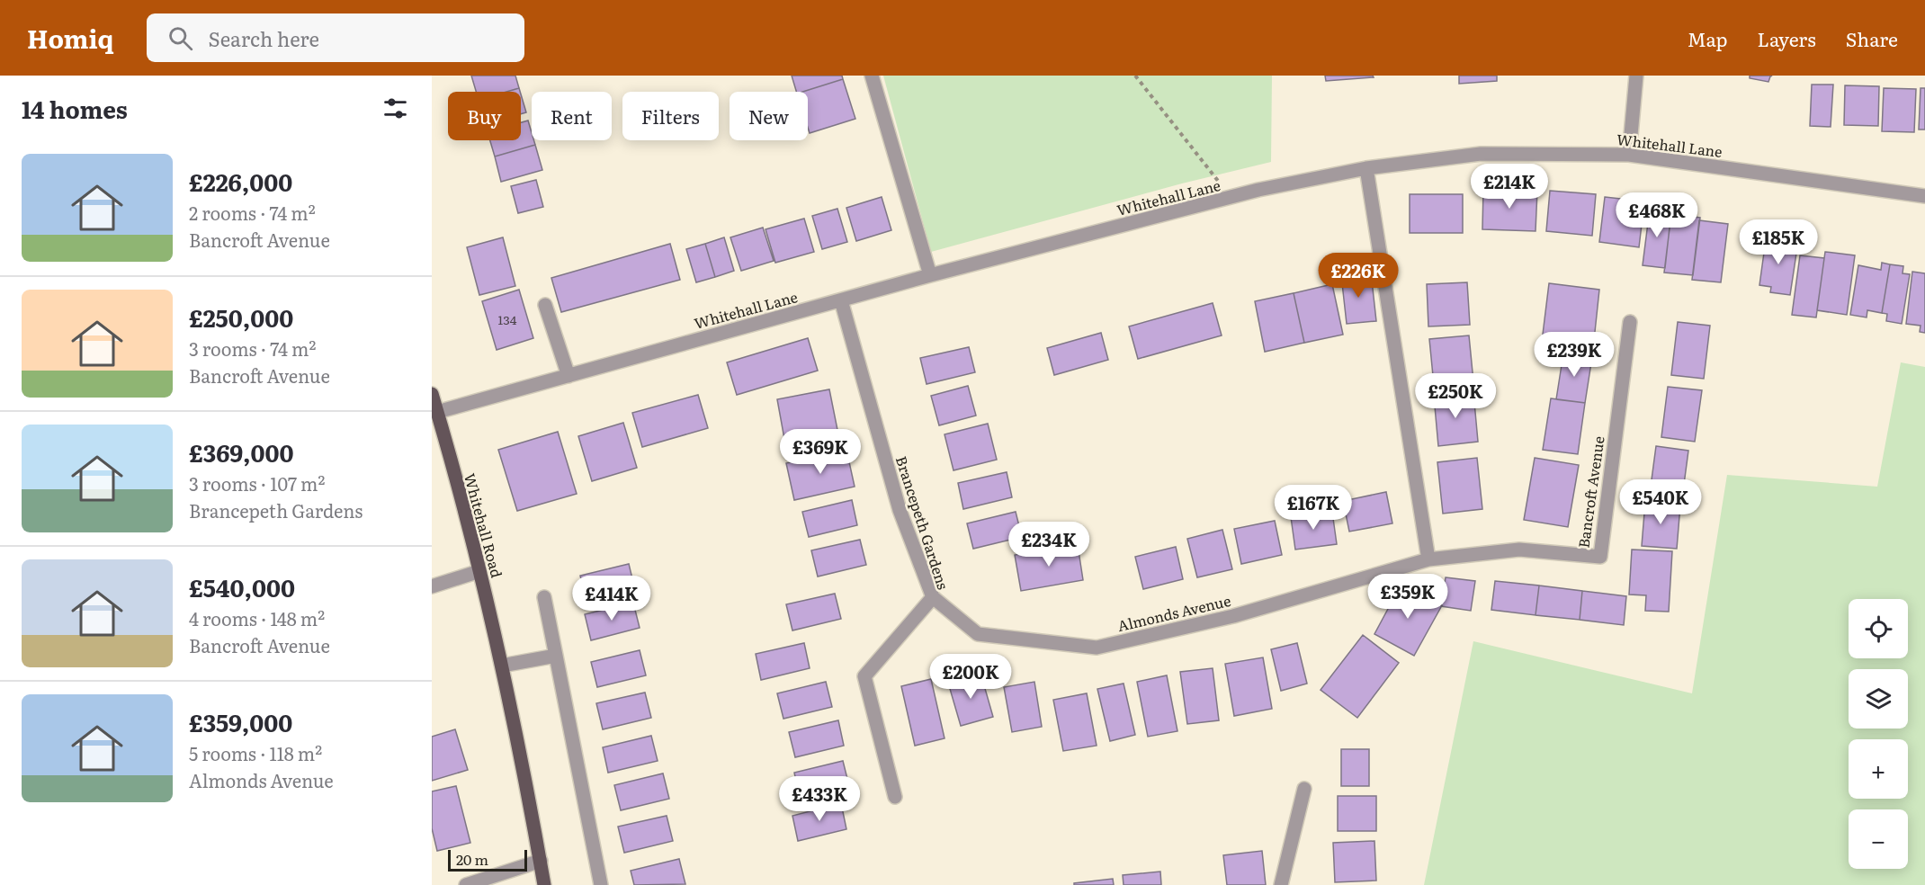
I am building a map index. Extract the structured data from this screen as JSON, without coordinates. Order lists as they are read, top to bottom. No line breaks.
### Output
{"streets":{"main road":["Whitehall Road"],"street":["Whitehall Lane","Bancroft Avenue","Brancepeth Gardens","Almonds Avenue"]},"crossings":[["Whitehall Lane","Brancepeth Gardens"],["Whitehall Lane","Whitehall Road"],["Bancroft Avenue","Almonds Avenue"],["Brancepeth Gardens","Almonds Avenue"]],"house_numbers":["134"],"scale_bar":"20 m","page":{"header":"Homiq","search":"Search here","nav":["Map","Layers","Share"],"heading":"14 homes","chip":["Buy","Rent","Filters","New"],"list":[{"name":"£226,000","note":"2 rooms · 74 m² · Bancroft Avenue"},{"name":"£250,000","note":"3 rooms · 74 m² · Bancroft Avenue"},{"name":"£369,000","note":"3 rooms · 107 m² · Brancepeth Gardens"},{"name":"£540,000","note":"4 rooms · 148 m² · Bancroft Avenue"},{"name":"£359,000","note":"5 rooms · 118 m² · Almonds Avenue"}],"price":["£214K","£468K","£185K","£226K","£239K","£250K","£369K","£540K","£167K","£234K","£359K","£414K","£200K","£433K"],"map_buttons":["+","−"],"scale":"20 m"}}
